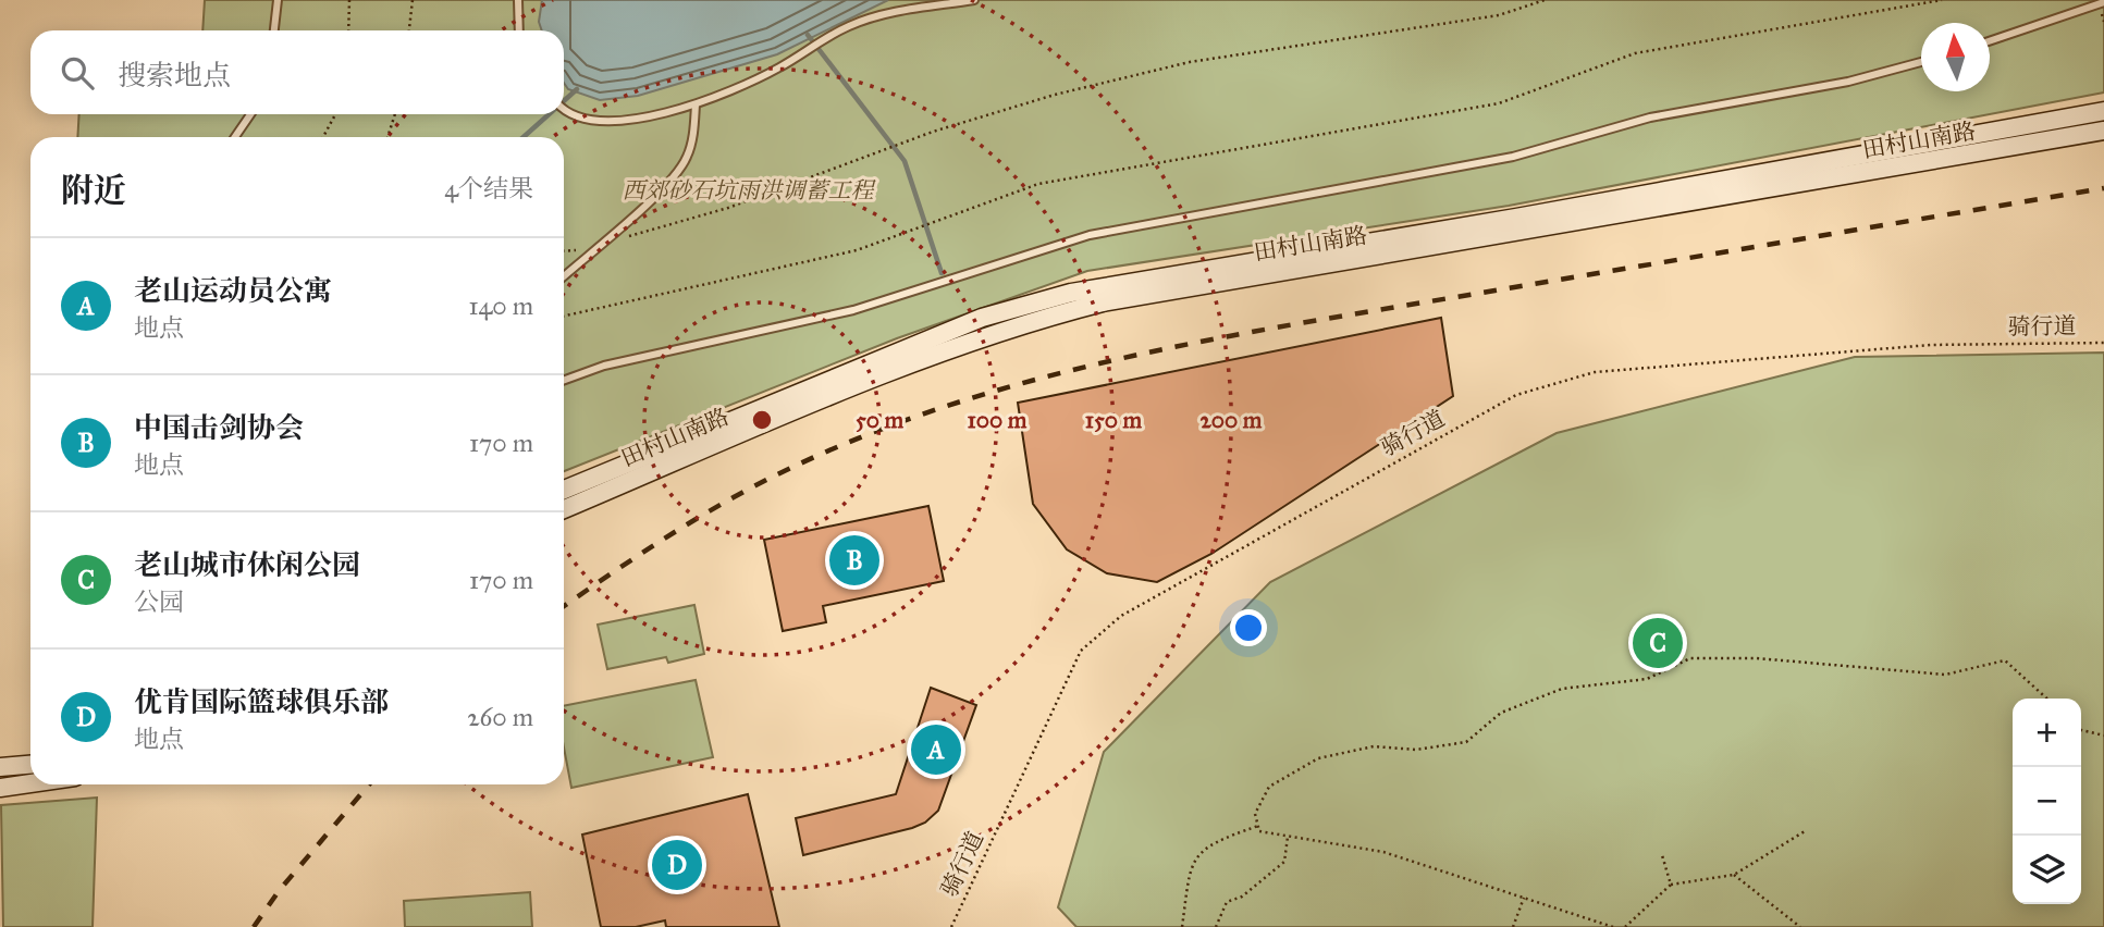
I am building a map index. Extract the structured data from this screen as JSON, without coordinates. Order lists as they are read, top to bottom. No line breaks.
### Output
{"streets":{"main road":["田村山南路"],"path":["骑行道"]},"parks":["西郊砂石坑雨洪调蓄工程"],"north":"top","page":{"search":"搜索地点","heading":["附近","4个结果"],"list":[{"mark":"A","name":"老山运动员公寓","note":"地点","value":"140 m"},{"mark":"B","name":"中国击剑协会","note":"地点","value":"170 m"},{"mark":"C","name":"老山城市休闲公园","note":"公园","value":"170 m"},{"mark":"D","name":"优肯国际篮球俱乐部","note":"地点","value":"260 m"}],"pins":["B","C","A","D"],"map_buttons":["+","−"]},"rings":["50 m","100 m","150 m","200 m"]}
